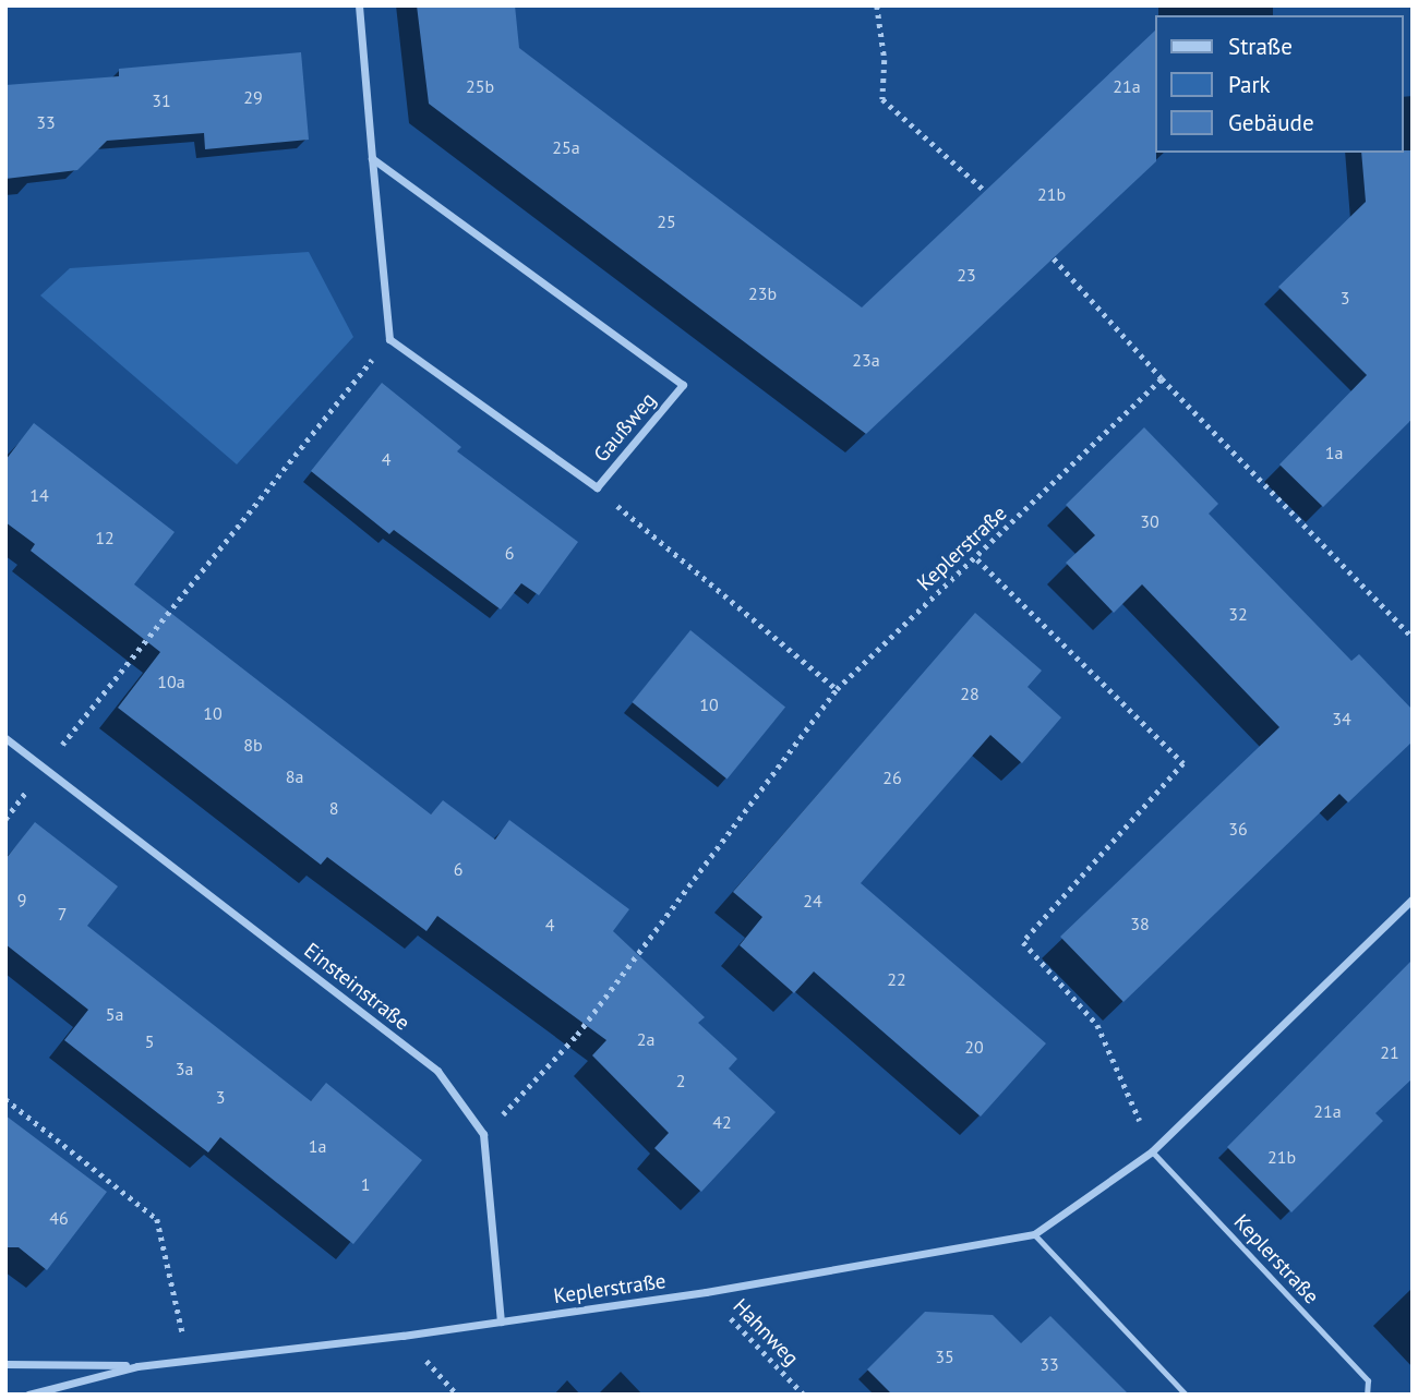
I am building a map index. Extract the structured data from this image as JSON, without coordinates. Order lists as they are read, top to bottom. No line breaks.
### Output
{"streets":{"street":["Gaußweg","Keplerstraße","Einsteinstraße"],"path":["Hahnweg"]},"crossings":[["Keplerstraße","Einsteinstraße"],["Keplerstraße","Hahnweg"]],"house_numbers":["25b","21a","29","31","33","25a","21b","25","23","23b","3","23a","1a","4","14","30","12","6","32","10a","28","10","10","34","8b","8a","26","8","36","6","9","24","7","38","4","22","5a","2a","5","20","21","3a","2","3","21a","42","1a","21b","1","46","35","33"],"legend":["Straße","Park","Gebäude"]}
